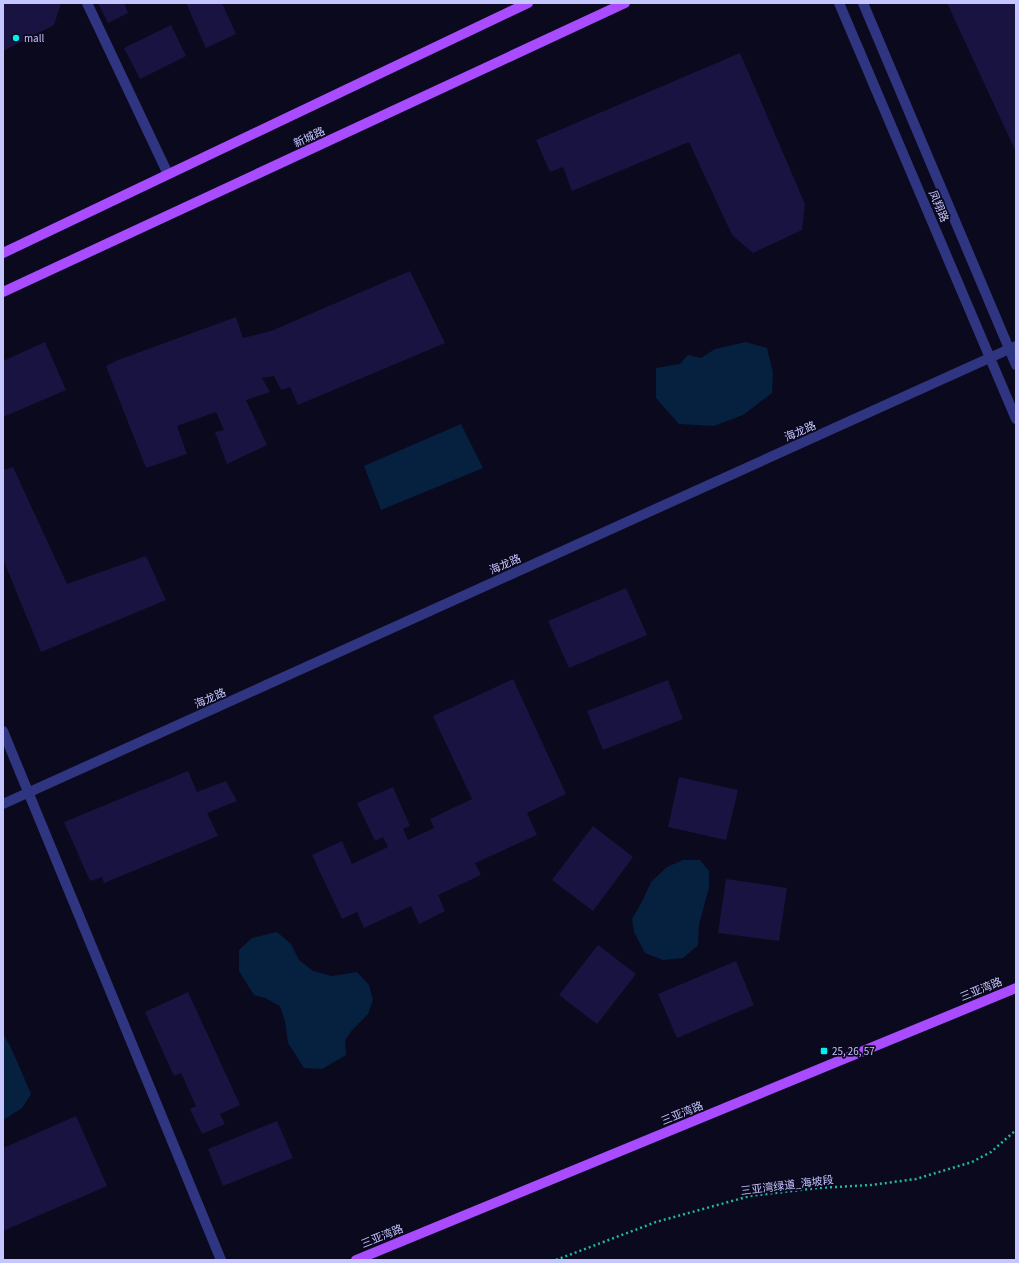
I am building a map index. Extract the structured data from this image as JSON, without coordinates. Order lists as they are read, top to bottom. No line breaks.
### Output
{"streets":{"main road":["新城路","三亚湾路"],"street":["凤翔路","海龙路"],"path":["三亚湾绿道_海坡段"]},"crossings":[["凤翔路","海龙路"]],"places":{"other":["mall"],"transit":["25, 26, 57"]}}
